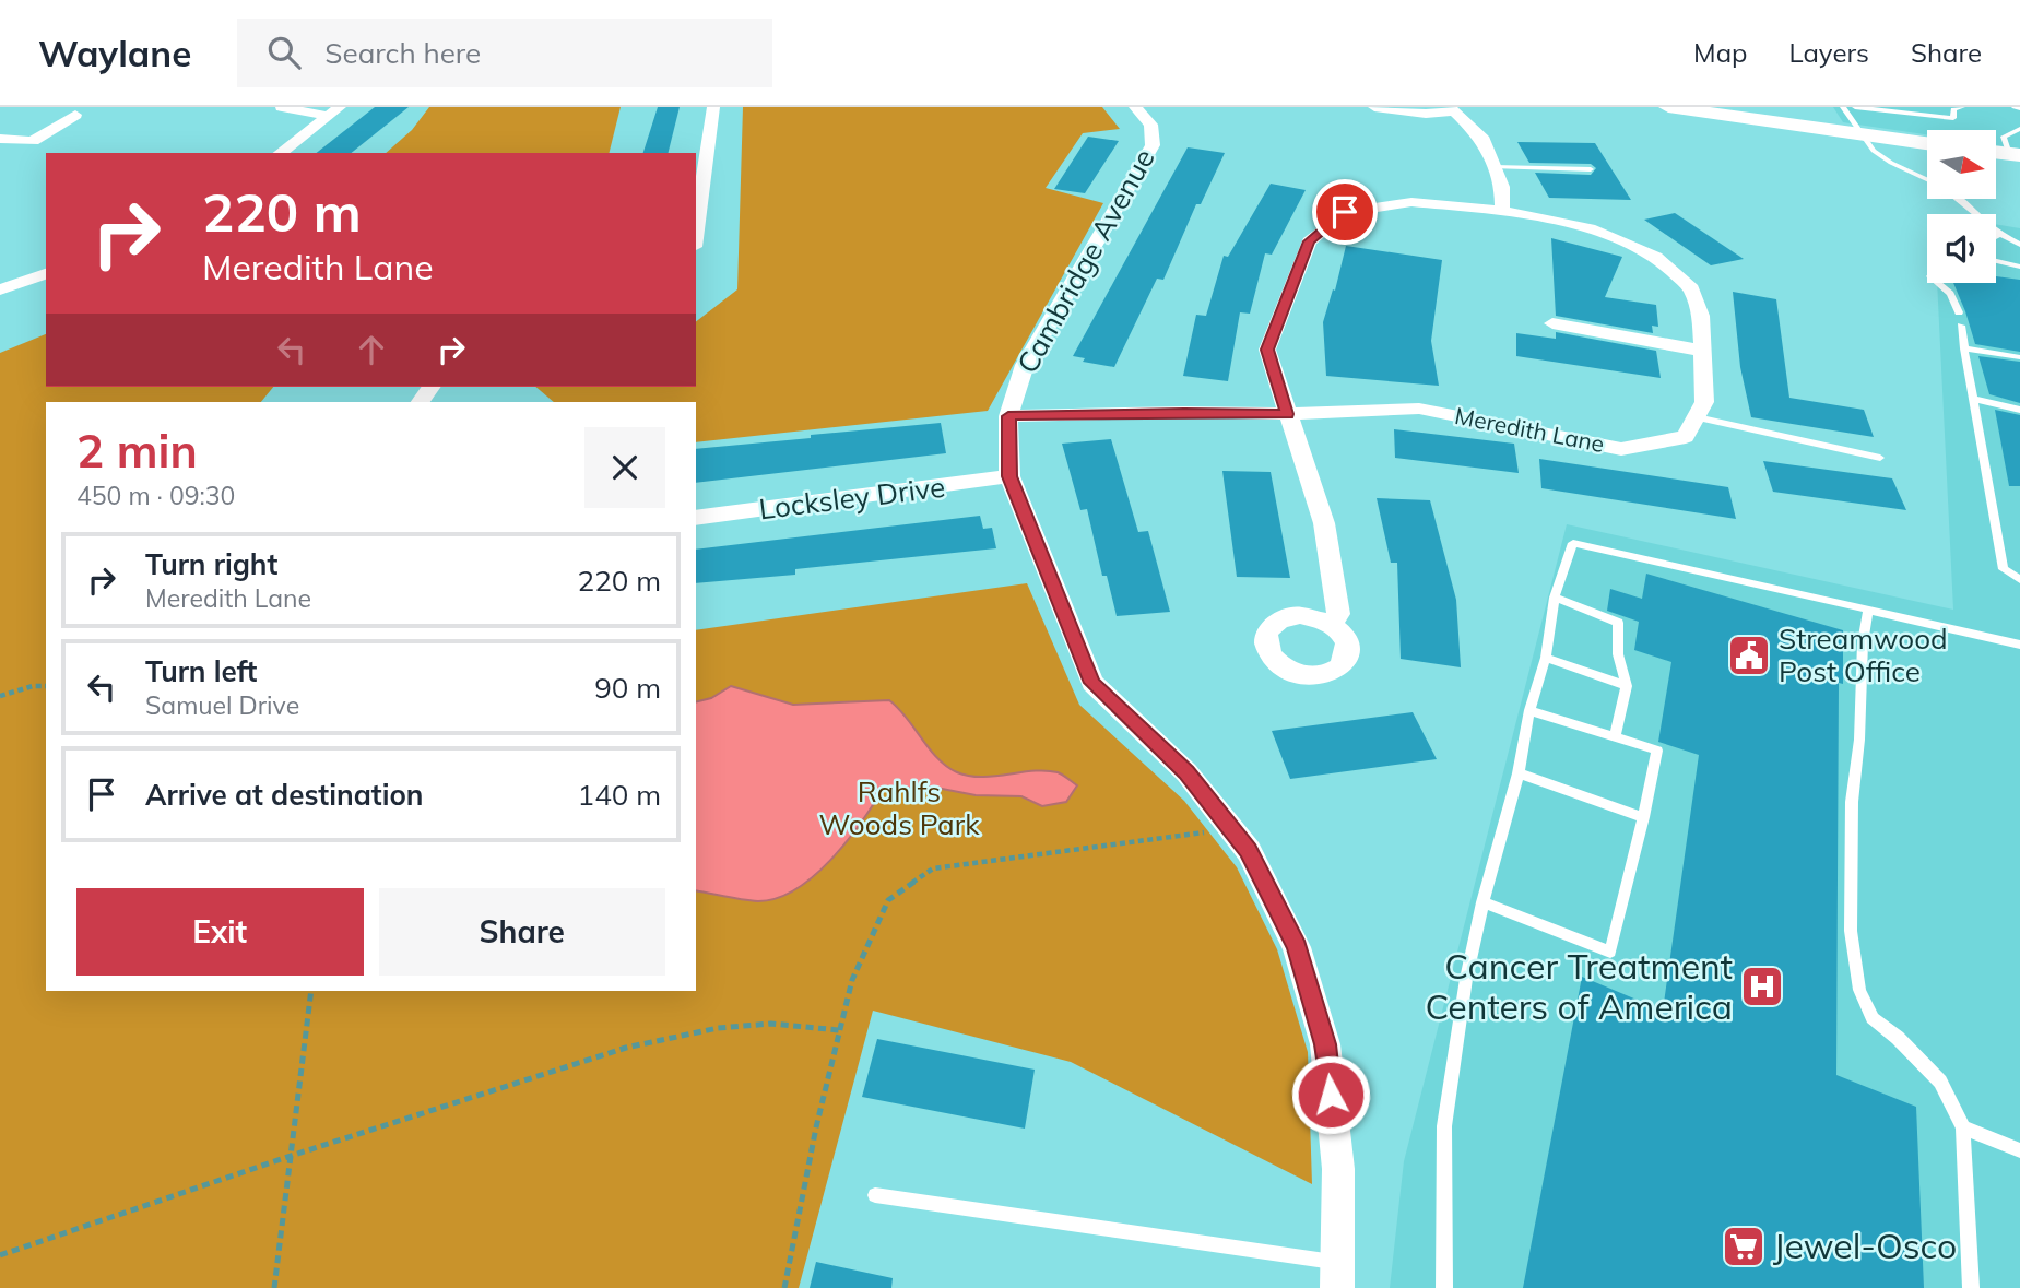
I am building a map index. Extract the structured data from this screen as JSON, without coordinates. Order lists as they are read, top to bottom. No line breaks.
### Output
{"streets":{"street":["Cambridge Avenue","Meredith Lane","Locksley Drive"]},"crossings":[["Cambridge Avenue","Meredith Lane"],["Cambridge Avenue","Locksley Drive"]],"parks":["Rahlfs Woods Park"],"places":{"public building":["Streamwood Post Office"],"hospital":["Cancer Treatment Centers of America"],"supermarket":["Jewel-Osco"]},"north":"right","page":{"header":"Waylane","search":"Search here","nav":["Map","Layers","Share"],"turn":["220 m","Meredith Lane"],"heading":["2 min","450 m · 09:30"],"list":[{"name":"Turn right","note":"Meredith Lane","value":"220 m"},{"name":"Turn left","note":"Samuel Drive","value":"90 m"},{"name":"Arrive at destination","value":"140 m"}],"buttons":["Exit","Share"]}}
